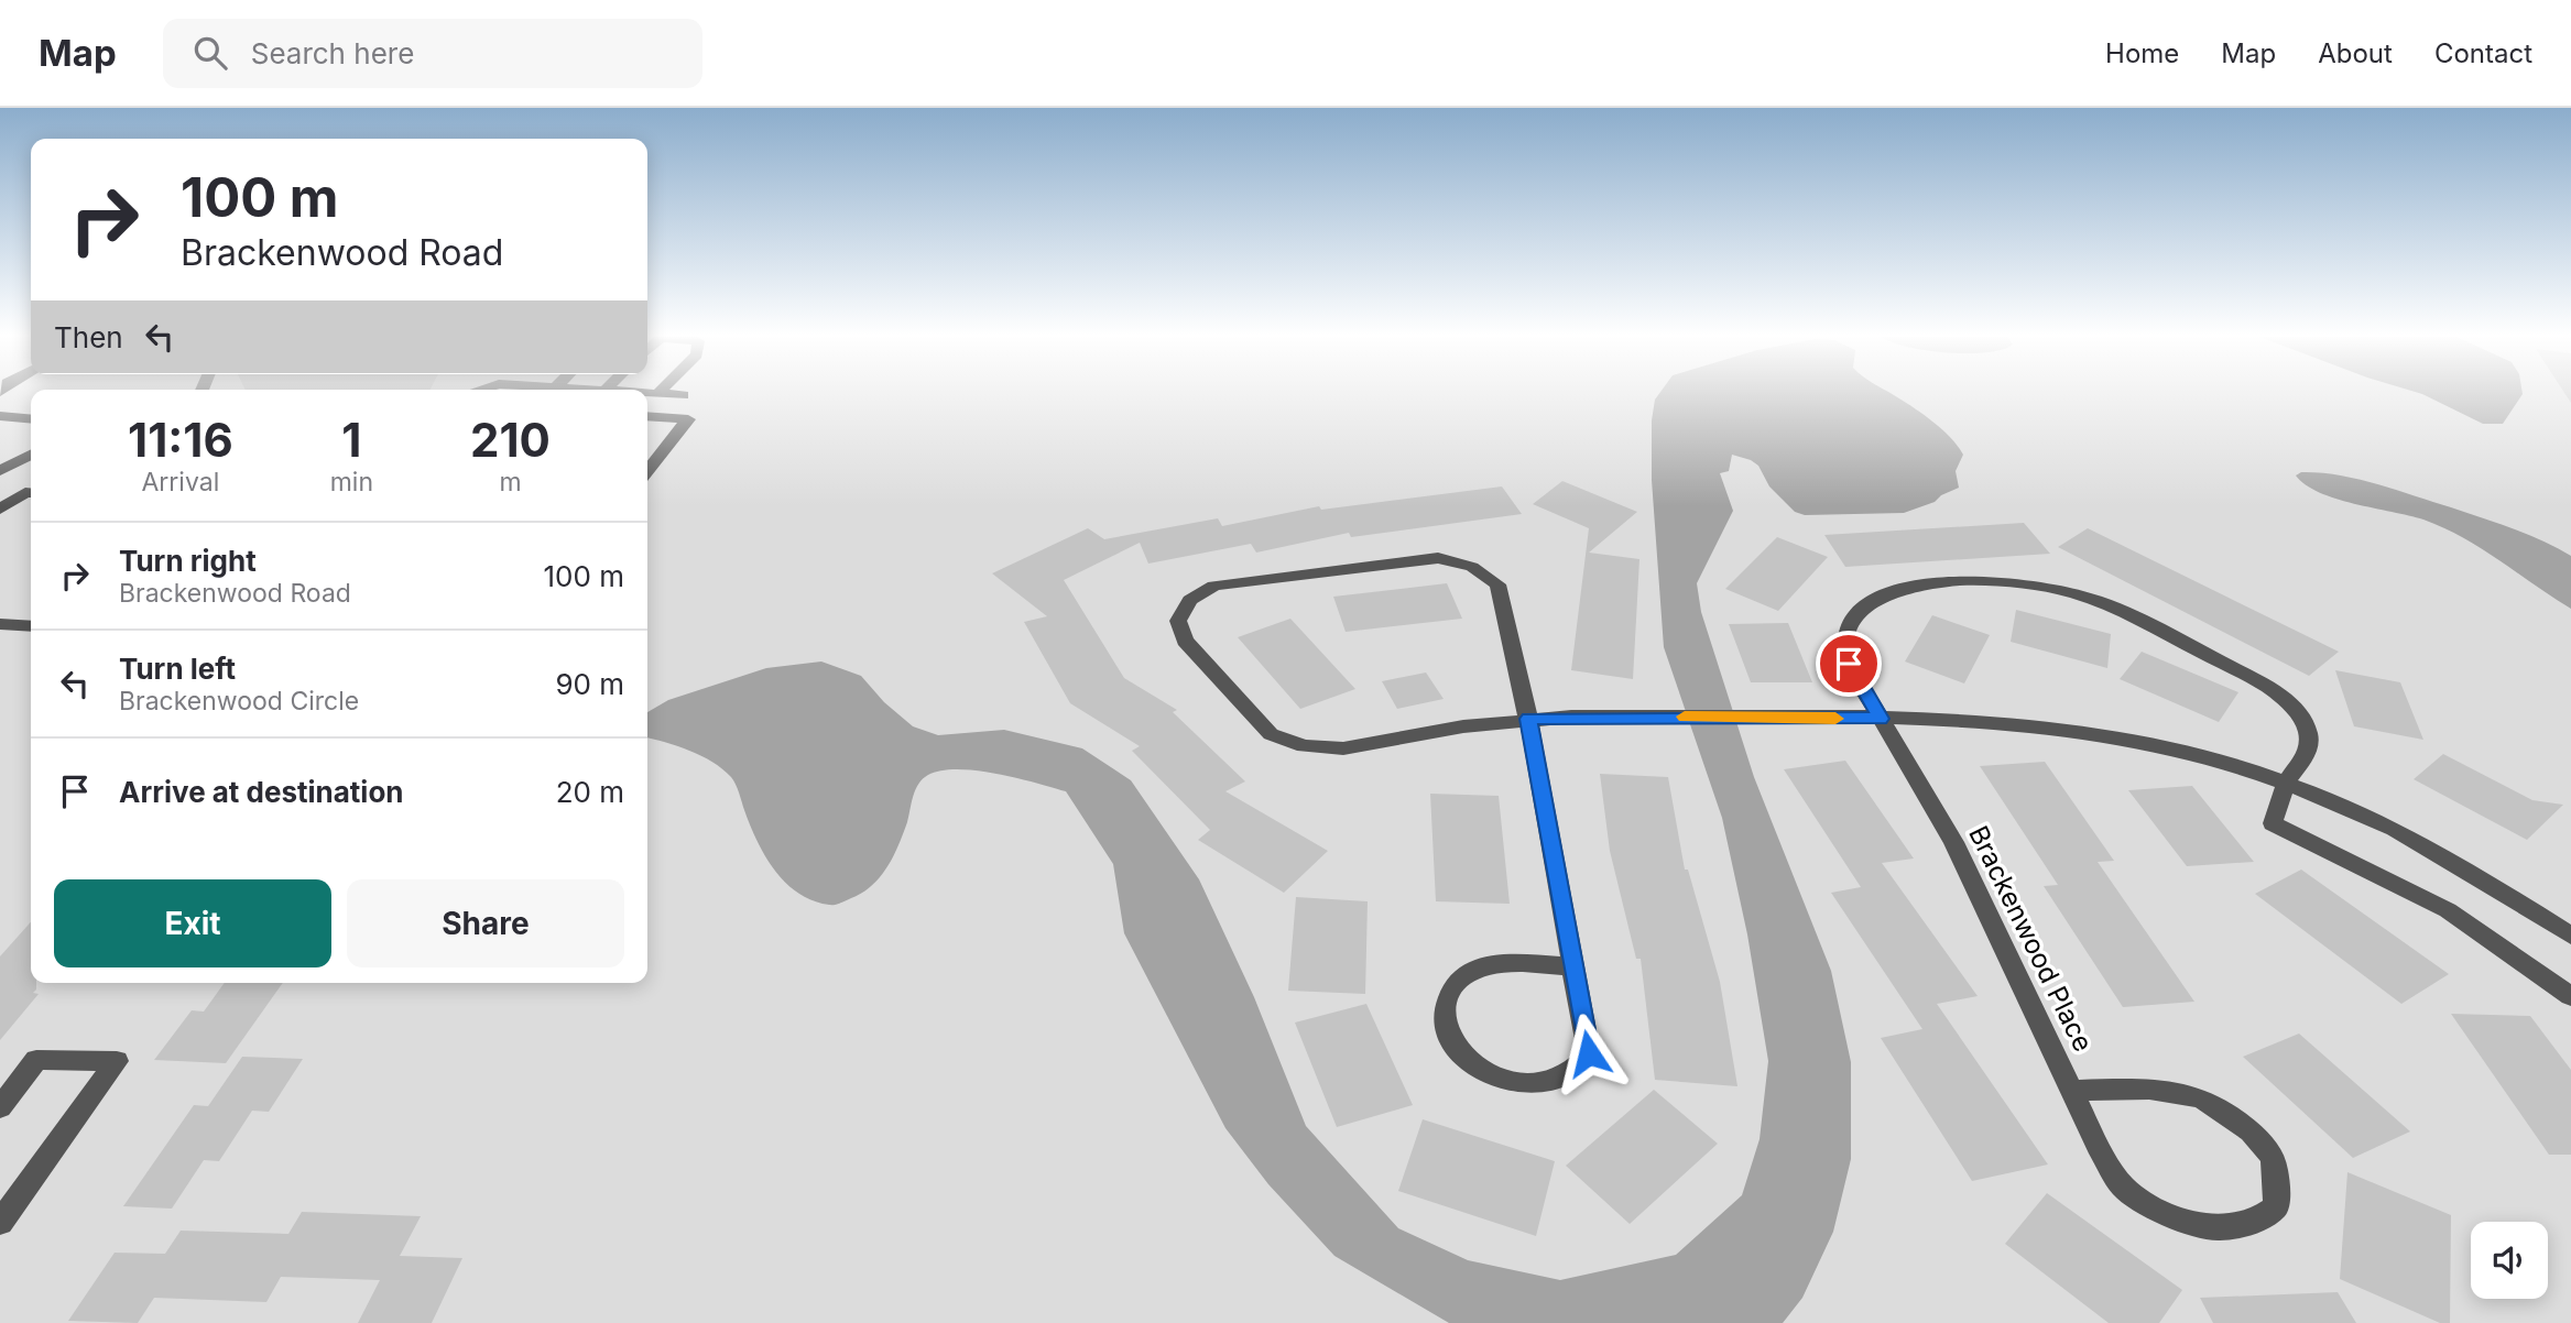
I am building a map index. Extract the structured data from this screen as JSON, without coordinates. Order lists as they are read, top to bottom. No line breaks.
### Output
{"streets":{"street":["Brackenwood Place"]},"page":{"header":"Map","search":"Search here","nav":["Home","Map","About","Contact"],"turn":["100 m","Brackenwood Road"],"then":"Then","eta":["11:16","Arrival","1","min","210","m"],"list":[{"name":"Turn right","note":"Brackenwood Road","value":"100 m"},{"name":"Turn left","note":"Brackenwood Circle","value":"90 m"},{"name":"Arrive at destination","value":"20 m"}],"buttons":["Exit","Share"]}}
